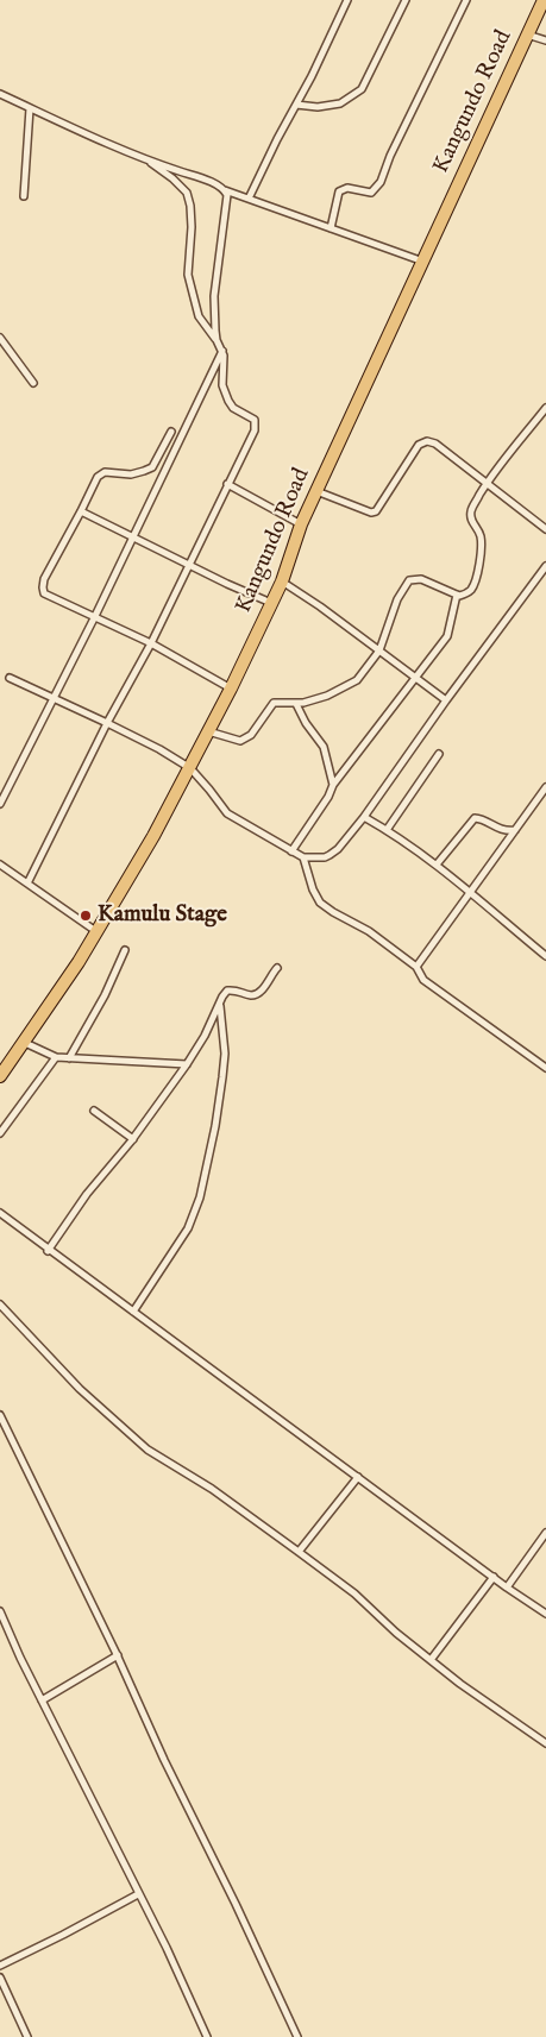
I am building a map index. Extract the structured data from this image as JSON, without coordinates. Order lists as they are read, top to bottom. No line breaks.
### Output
{"streets":{"highway":["Kangundo Road"]},"places":["Kamulu Stage"]}
